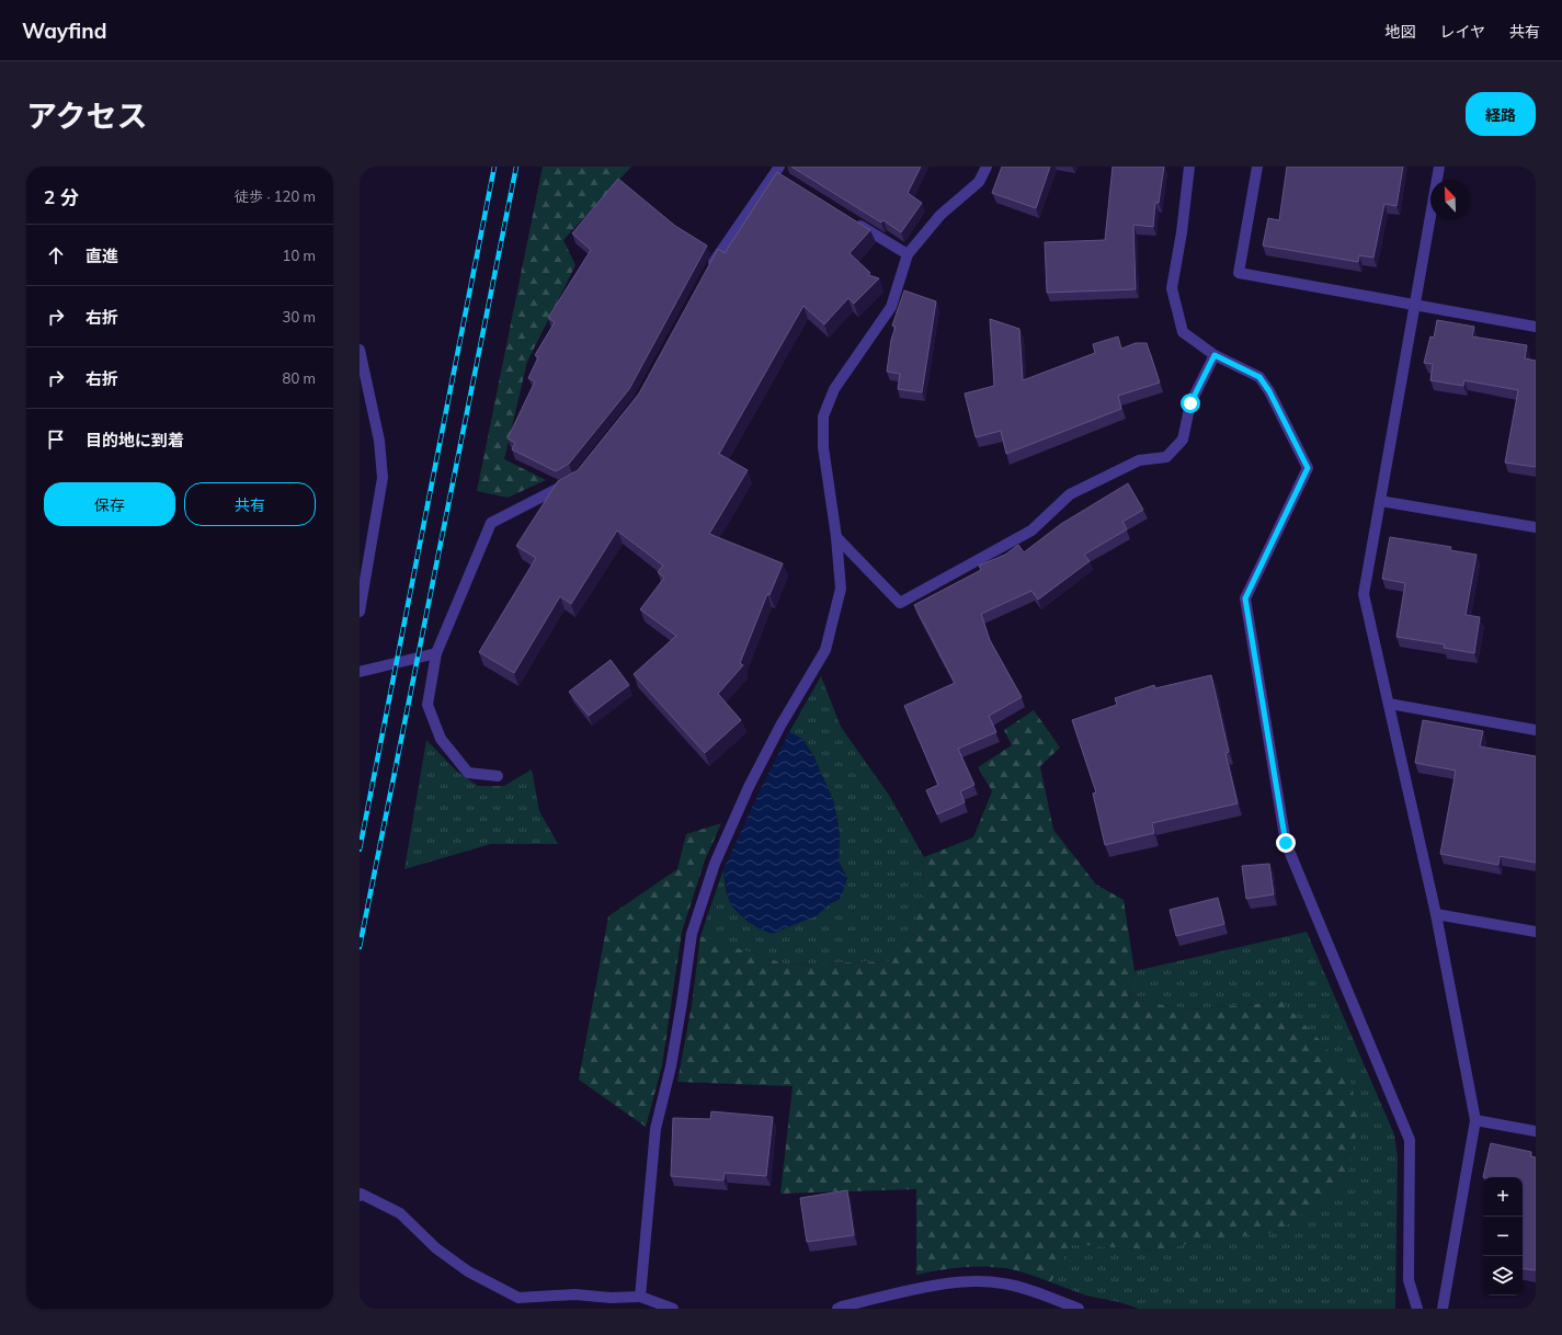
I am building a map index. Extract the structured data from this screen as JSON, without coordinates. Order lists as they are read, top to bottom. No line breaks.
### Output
{"north":"top left","page":{"header":"Wayfind","nav":["地図","レイヤ","共有"],"title":"アクセス","buttons":["経路",["保存","共有"]],"heading":["2 分","徒歩 · 120 m"],"list":[["直進","10 m"],["右折","30 m"],["右折","80 m"],"目的地に到着"],"map_buttons":["+","−"]}}
